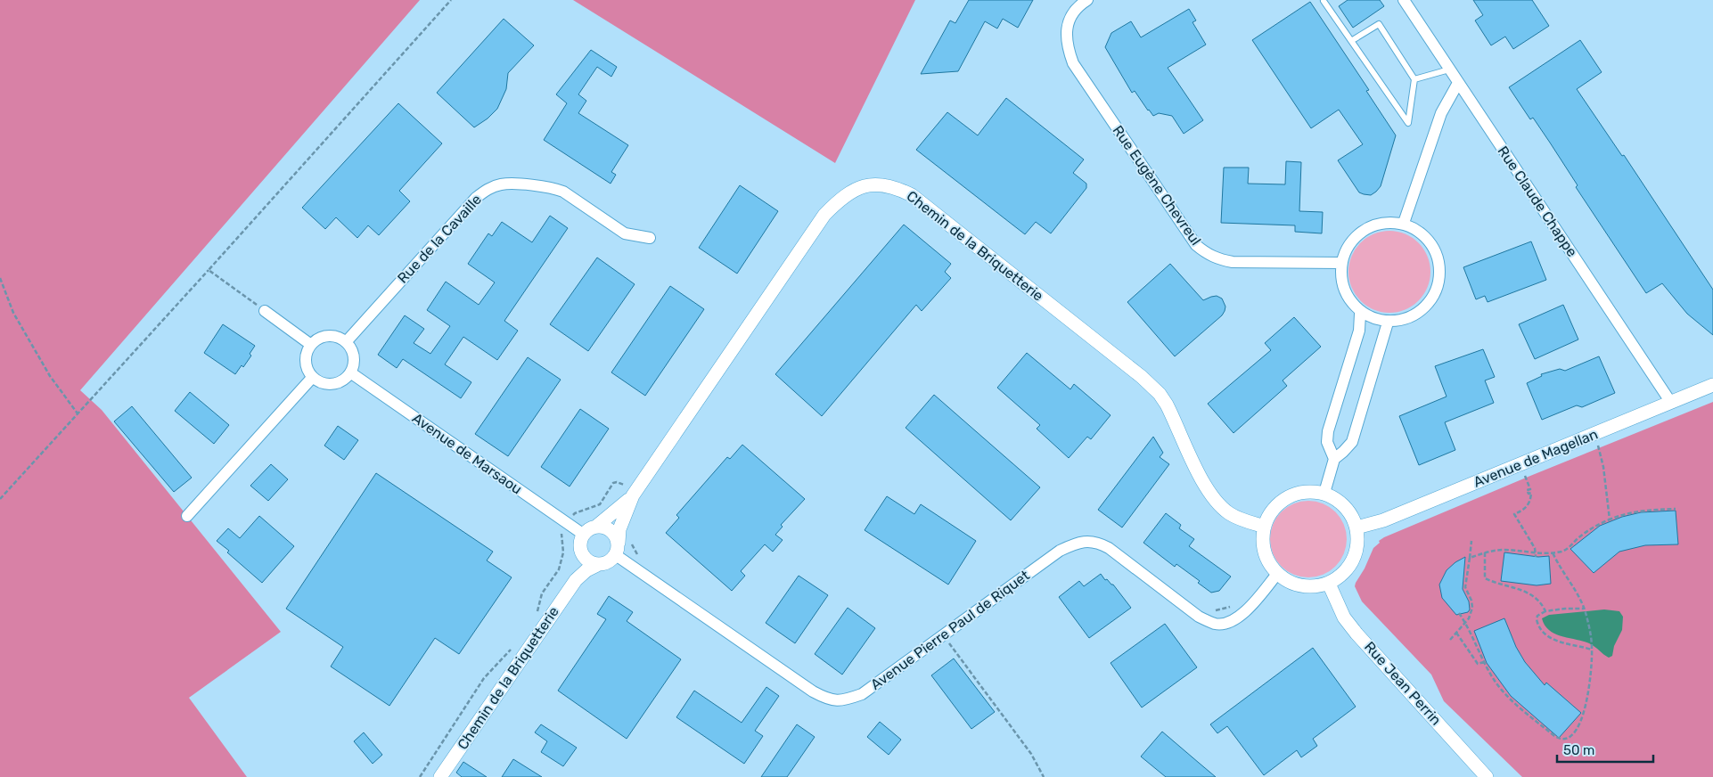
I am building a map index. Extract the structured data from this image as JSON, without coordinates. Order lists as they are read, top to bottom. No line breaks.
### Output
{"streets":{"street":["Rue Eugène Chevreul","Rue Claude Chappe","Rue de la Cavaille","Chemin de la Briquetterie","Avenue de Marsaou","Avenue de Magellan","Avenue Pierre Paul de Riquet","Rue Jean Perrin"]},"crossings":[["Rue Claude Chappe","Avenue de Magellan"],["Rue de la Cavaille","Avenue de Marsaou"],["Chemin de la Briquetterie","Avenue de Marsaou"],["Chemin de la Briquetterie","Avenue de Magellan"],["Chemin de la Briquetterie","Avenue Pierre Paul de Riquet"],["Chemin de la Briquetterie","Rue Jean Perrin"],["Avenue de Marsaou","Avenue Pierre Paul de Riquet"],["Avenue de Magellan","Avenue Pierre Paul de Riquet"],["Avenue de Magellan","Rue Jean Perrin"],["Avenue Pierre Paul de Riquet","Rue Jean Perrin"]],"scale_bar":"50 m"}
